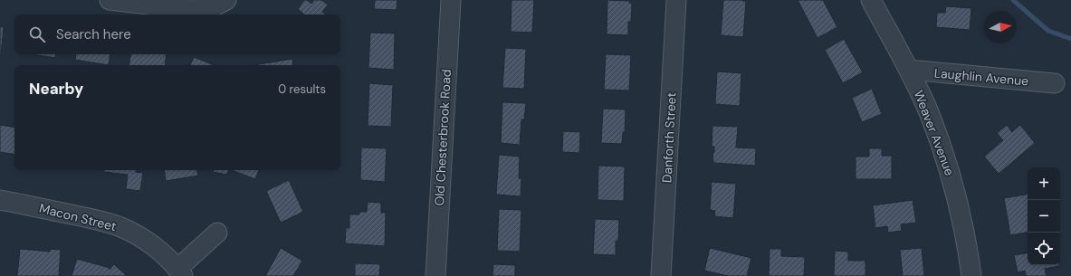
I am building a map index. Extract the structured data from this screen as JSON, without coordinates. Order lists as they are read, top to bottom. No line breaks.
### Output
{"streets":{"street":["Laughlin Avenue","Weaver Avenue","Old Chesterbrook Road","Danforth Street","Macon Street"]},"crossings":[["Laughlin Avenue","Weaver Avenue"]],"north":"right","page":{"search":"Search here","heading":["Nearby","0 results"],"map_buttons":["+","−"]}}
